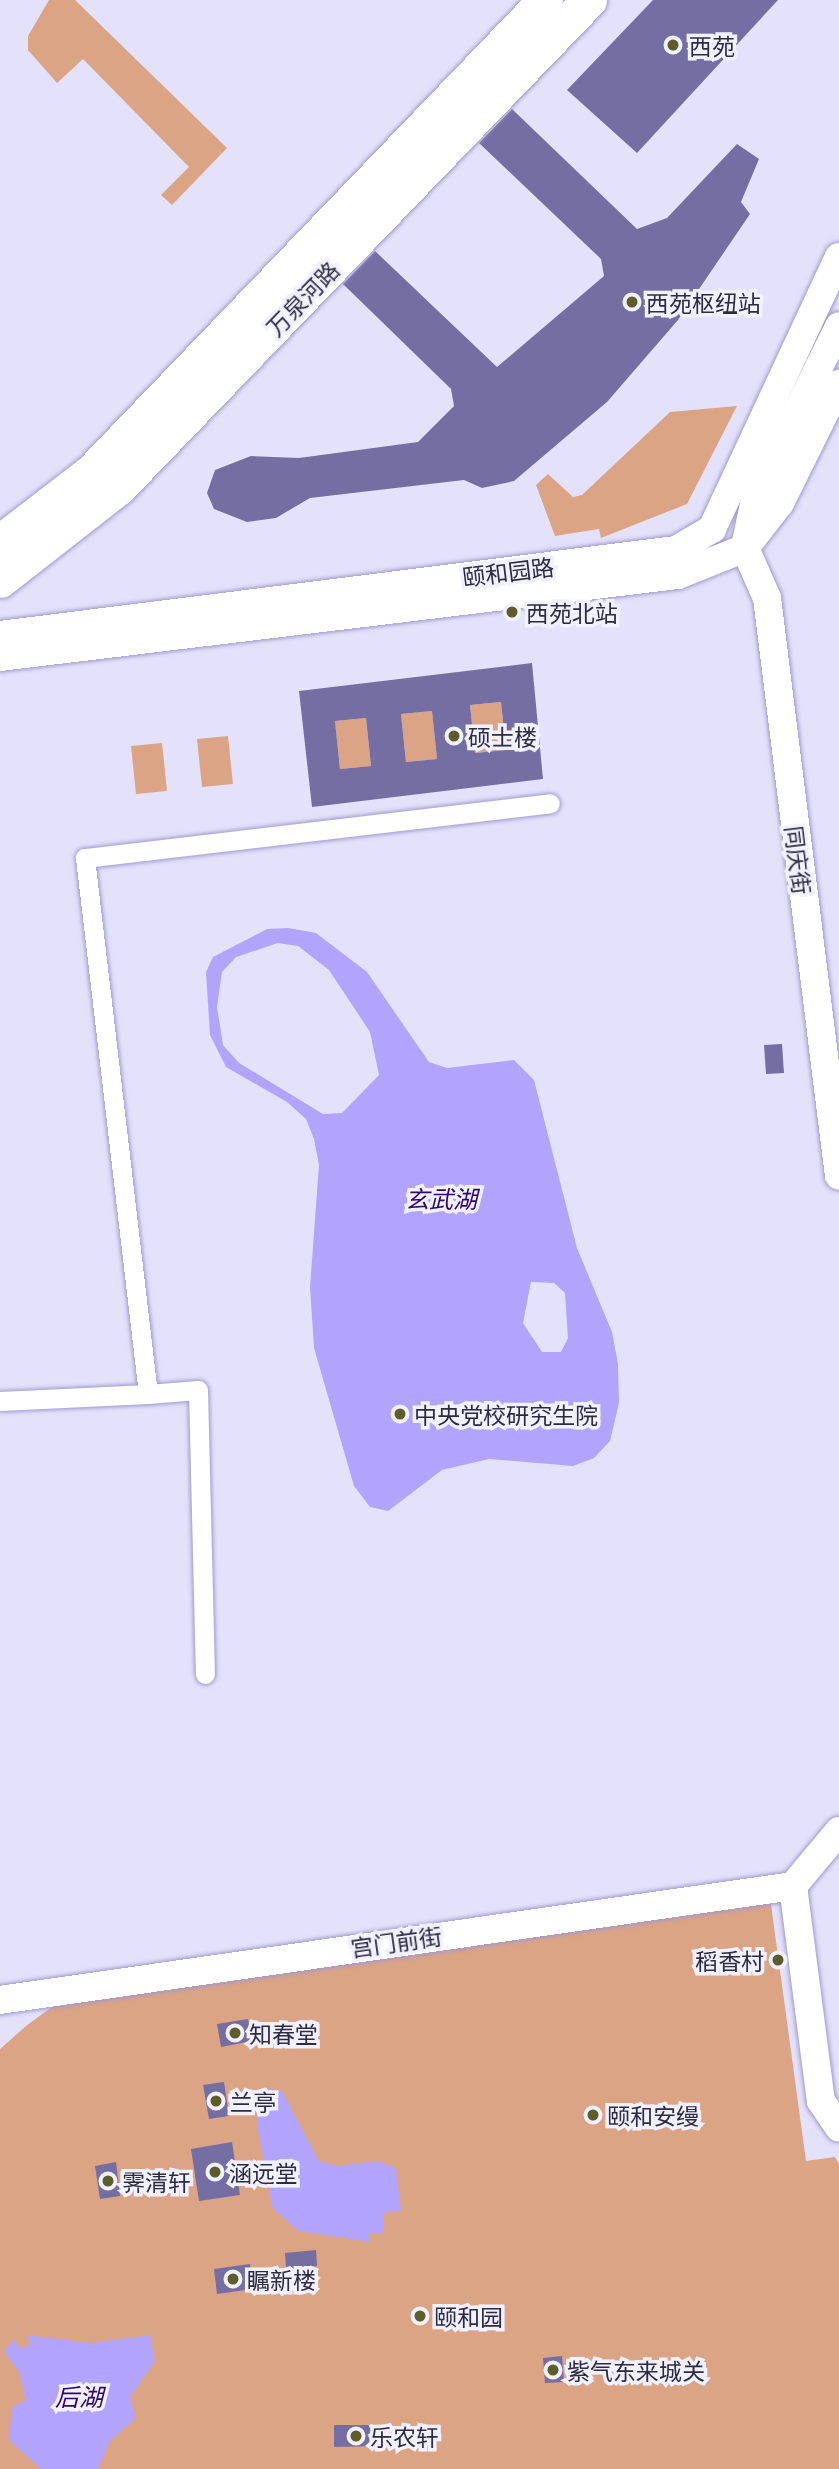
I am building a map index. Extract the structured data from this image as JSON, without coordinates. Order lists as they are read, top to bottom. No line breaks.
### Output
{"streets":{"highway":["万泉河路"],"main road":["颐和园路","同庆街","宫门前街"]},"crossings":[["颐和园路","同庆街"]],"water":["玄武湖","后湖"],"places":["西苑","西苑枢纽站","西苑北站","硕士楼","中央党校研究生院","稻香村","知春堂","兰亭","颐和安缦","涵远堂","霁清轩","瞩新楼","颐和园","紫气东来城关","乐农轩"]}
